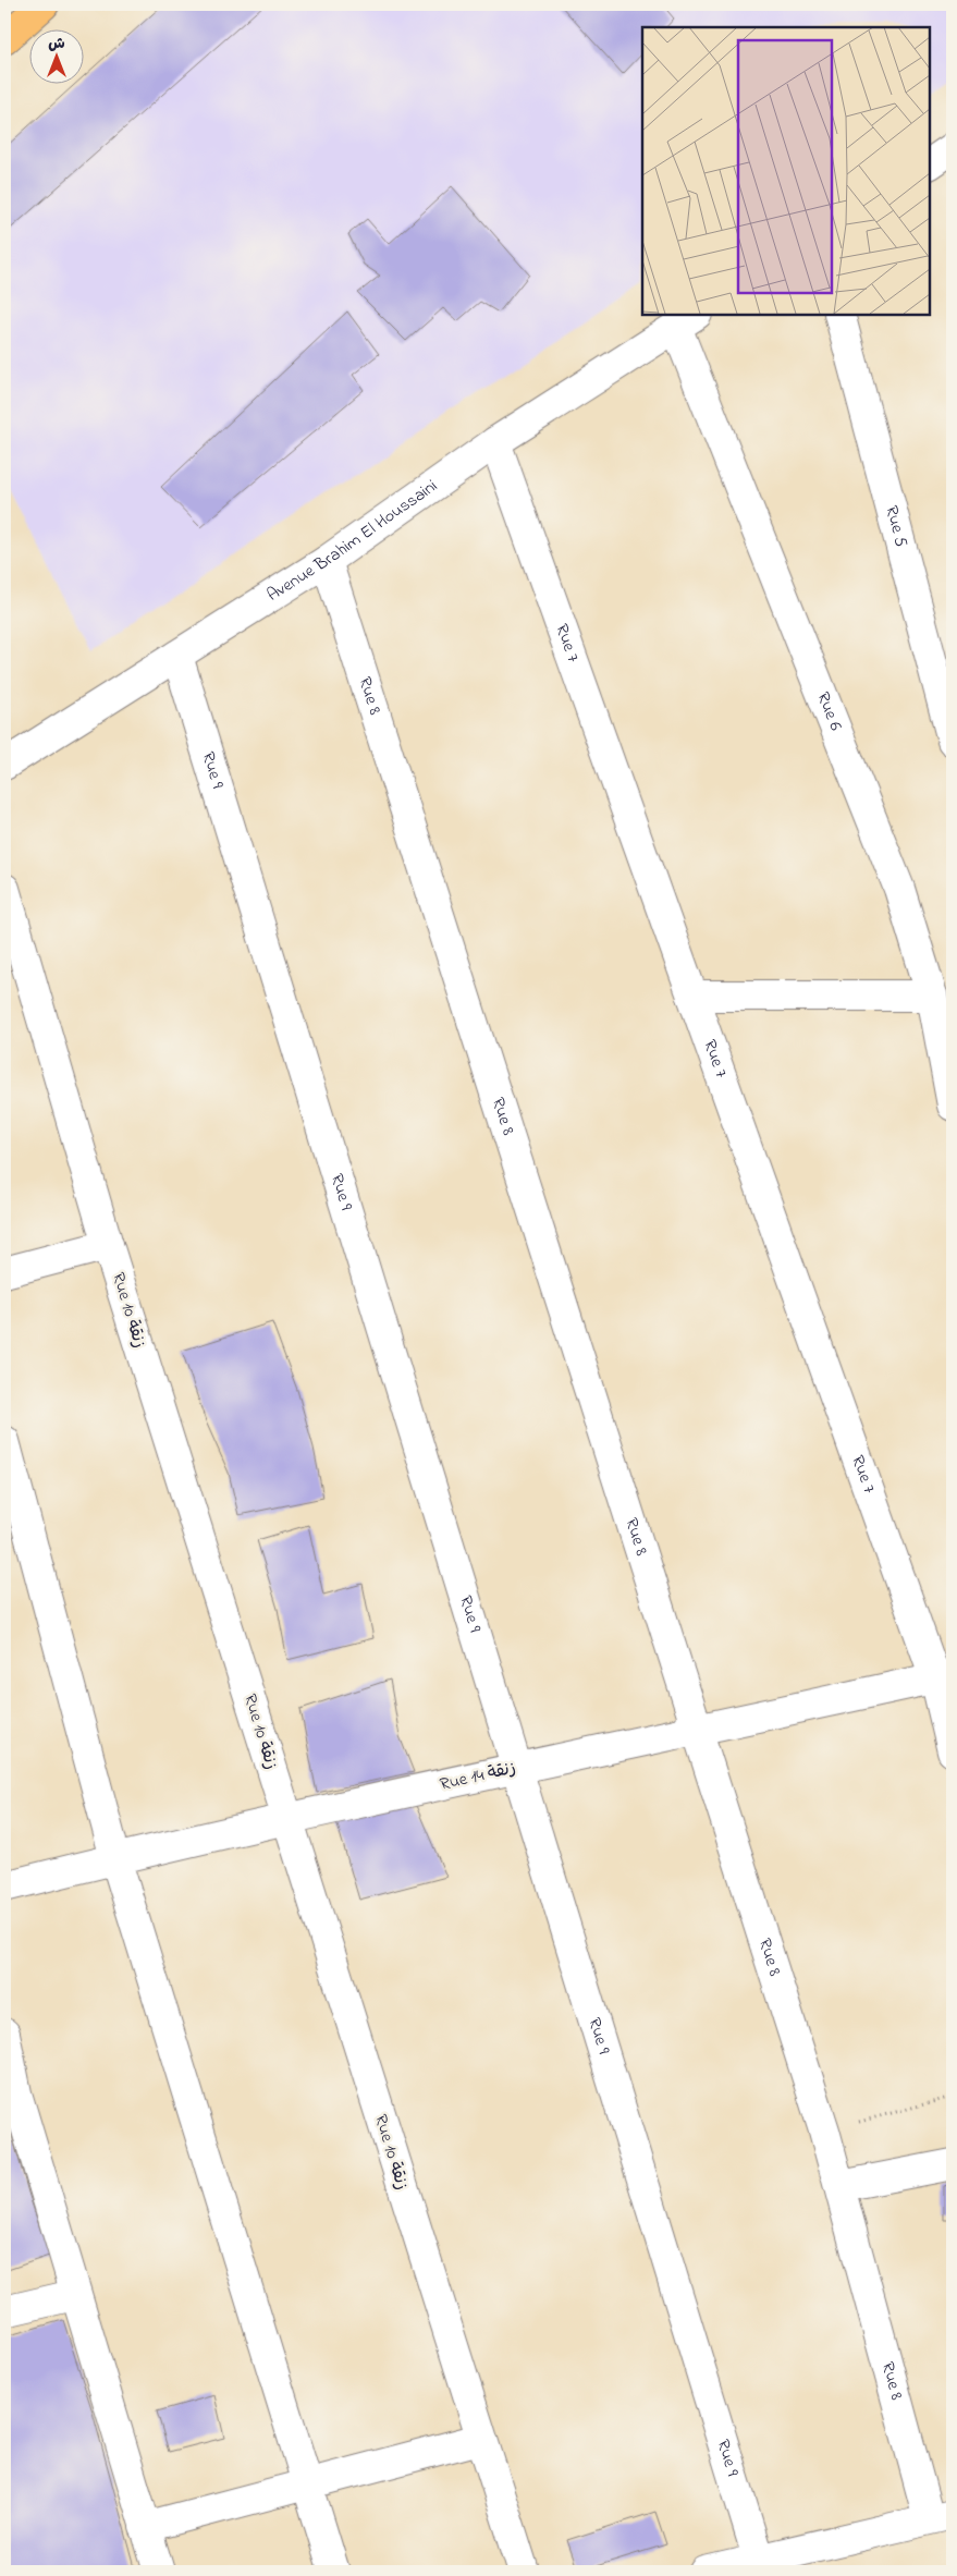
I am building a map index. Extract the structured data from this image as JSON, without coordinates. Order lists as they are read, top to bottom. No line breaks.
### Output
{"streets":{"street":["Rue 5","Avenue Brahim El Houssaini","Rue 7","Rue 8","Rue 6","Rue 9","Rue 10 زنقة","Rue 14 زنقة"]},"crossings":[["Avenue Brahim El Houssaini","Rue 7"],["Avenue Brahim El Houssaini","Rue 8"],["Avenue Brahim El Houssaini","Rue 6"],["Avenue Brahim El Houssaini","Rue 9"],["Rue 7","Rue 14 زنقة"],["Rue 8","Rue 14 زنقة"],["Rue 9","Rue 14 زنقة"],["Rue 10 زنقة","Rue 14 زنقة"]],"north":"top"}
